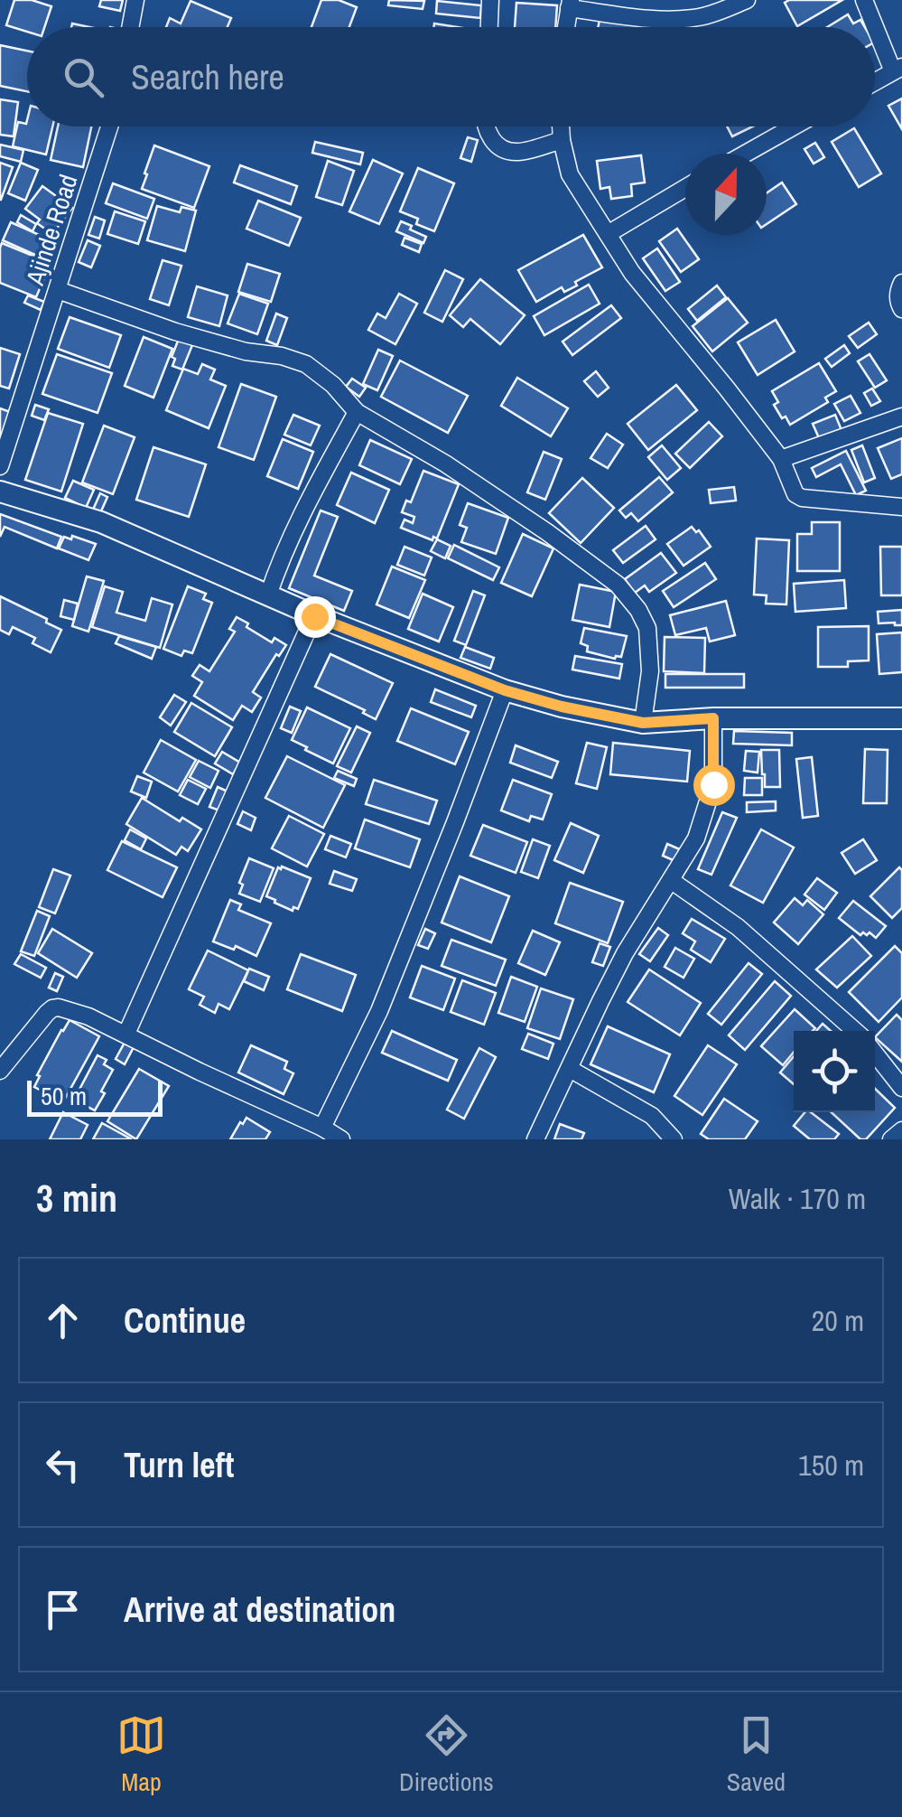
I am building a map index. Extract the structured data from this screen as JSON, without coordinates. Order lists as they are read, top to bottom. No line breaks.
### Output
{"streets":{"street":["Ajinde Road"]},"scale_bar":"50 m","north":"top","page":{"search":"Search here","scale":"50 m","heading":["3 min","Walk · 170 m"],"list":[["Continue","20 m"],["Turn left","150 m"],"Arrive at destination"],"nav":["Map","Directions","Saved"]}}
